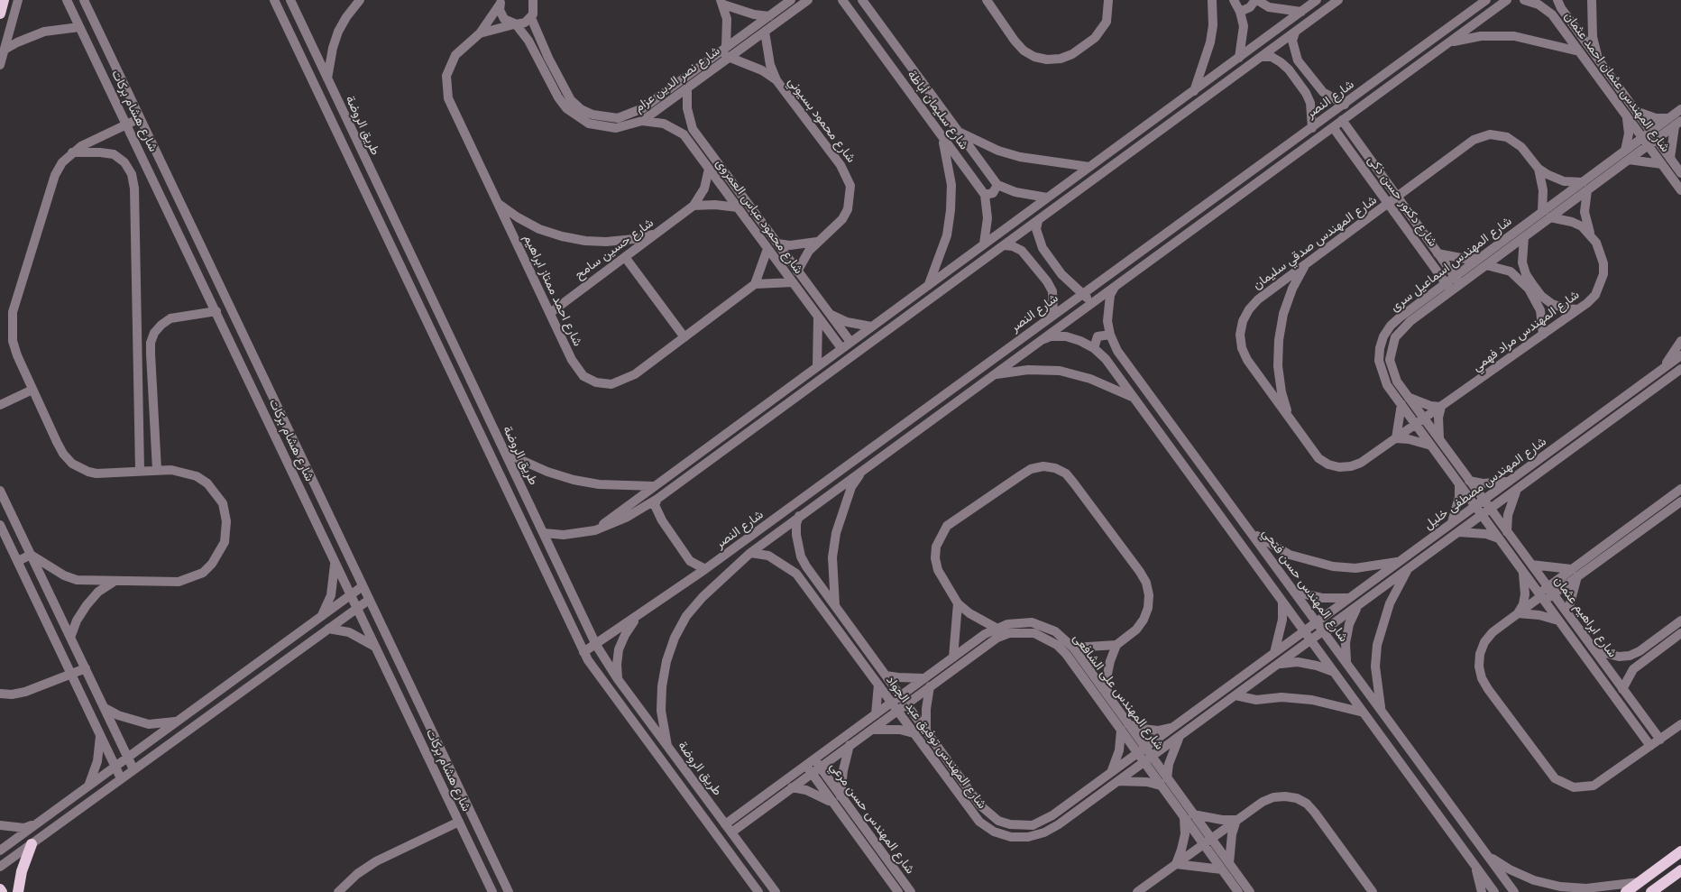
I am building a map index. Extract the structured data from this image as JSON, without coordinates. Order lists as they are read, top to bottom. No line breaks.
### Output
{"streets":{"street":["شارع نصر الدين عزام","شارع المهندس عثمان احمد عثمان","شارع النصر","شارع سليمان أباظة","شارع هشام بركات","شارع محمود بسيوني","طريق الروضة","شارع دكتور حسن ذكى","شارع محمود عباس العمروى","شارع المهندس صدقي سليمان","شارع حسين سامح","شارع المهندس اسماعيل سرى","شارع احمد ممتاز ابراهيم","شارع المهندس مراد فهمي","شارع المهندس مصطفى خليل","شارع المهندس حسن فتحي","شارع ابراهيم عثمان","شارع المهندس على الشافعى","شارع المهندس توفيق عبد الجواد","شارع المهندس حسن مرعي"]},"crossings":[["شارع نصر الدين عزام","شارع محمود بسيوني"],["شارع نصر الدين عزام","شارع محمود عباس العمروى"],["شارع نصر الدين عزام","شارع احمد ممتاز ابراهيم"],["شارع المهندس عثمان احمد عثمان","شارع المهندس اسماعيل سرى"],["شارع النصر","طريق الروضة"],["شارع محمود بسيوني","شارع محمود عباس العمروى"],["طريق الروضة","شارع المهندس على الشافعى"],["شارع دكتور حسن ذكى","شارع المهندس صدقي سليمان"],["شارع دكتور حسن ذكى","شارع المهندس اسماعيل سرى"],["شارع محمود عباس العمروى","شارع حسين سامح"],["شارع المهندس صدقي سليمان","شارع المهندس اسماعيل سرى"],["شارع المهندس صدقي سليمان","شارع المهندس مراد فهمي"],["شارع حسين سامح","شارع احمد ممتاز ابراهيم"],["شارع المهندس اسماعيل سرى","شارع المهندس مراد فهمي"],["شارع المهندس اسماعيل سرى","شارع المهندس مصطفى خليل"],["شارع المهندس اسماعيل سرى","شارع ابراهيم عثمان"],["شارع المهندس مصطفى خليل","شارع المهندس حسن فتحي"],["شارع المهندس مصطفى خليل","شارع ابراهيم عثمان"],["شارع المهندس مصطفى خليل","شارع المهندس توفيق عبد الجواد"],["شارع المهندس على الشافعى","شارع المهندس توفيق عبد الجواد"],["شارع المهندس على الشافعى","شارع المهندس حسن مرعي"]]}
